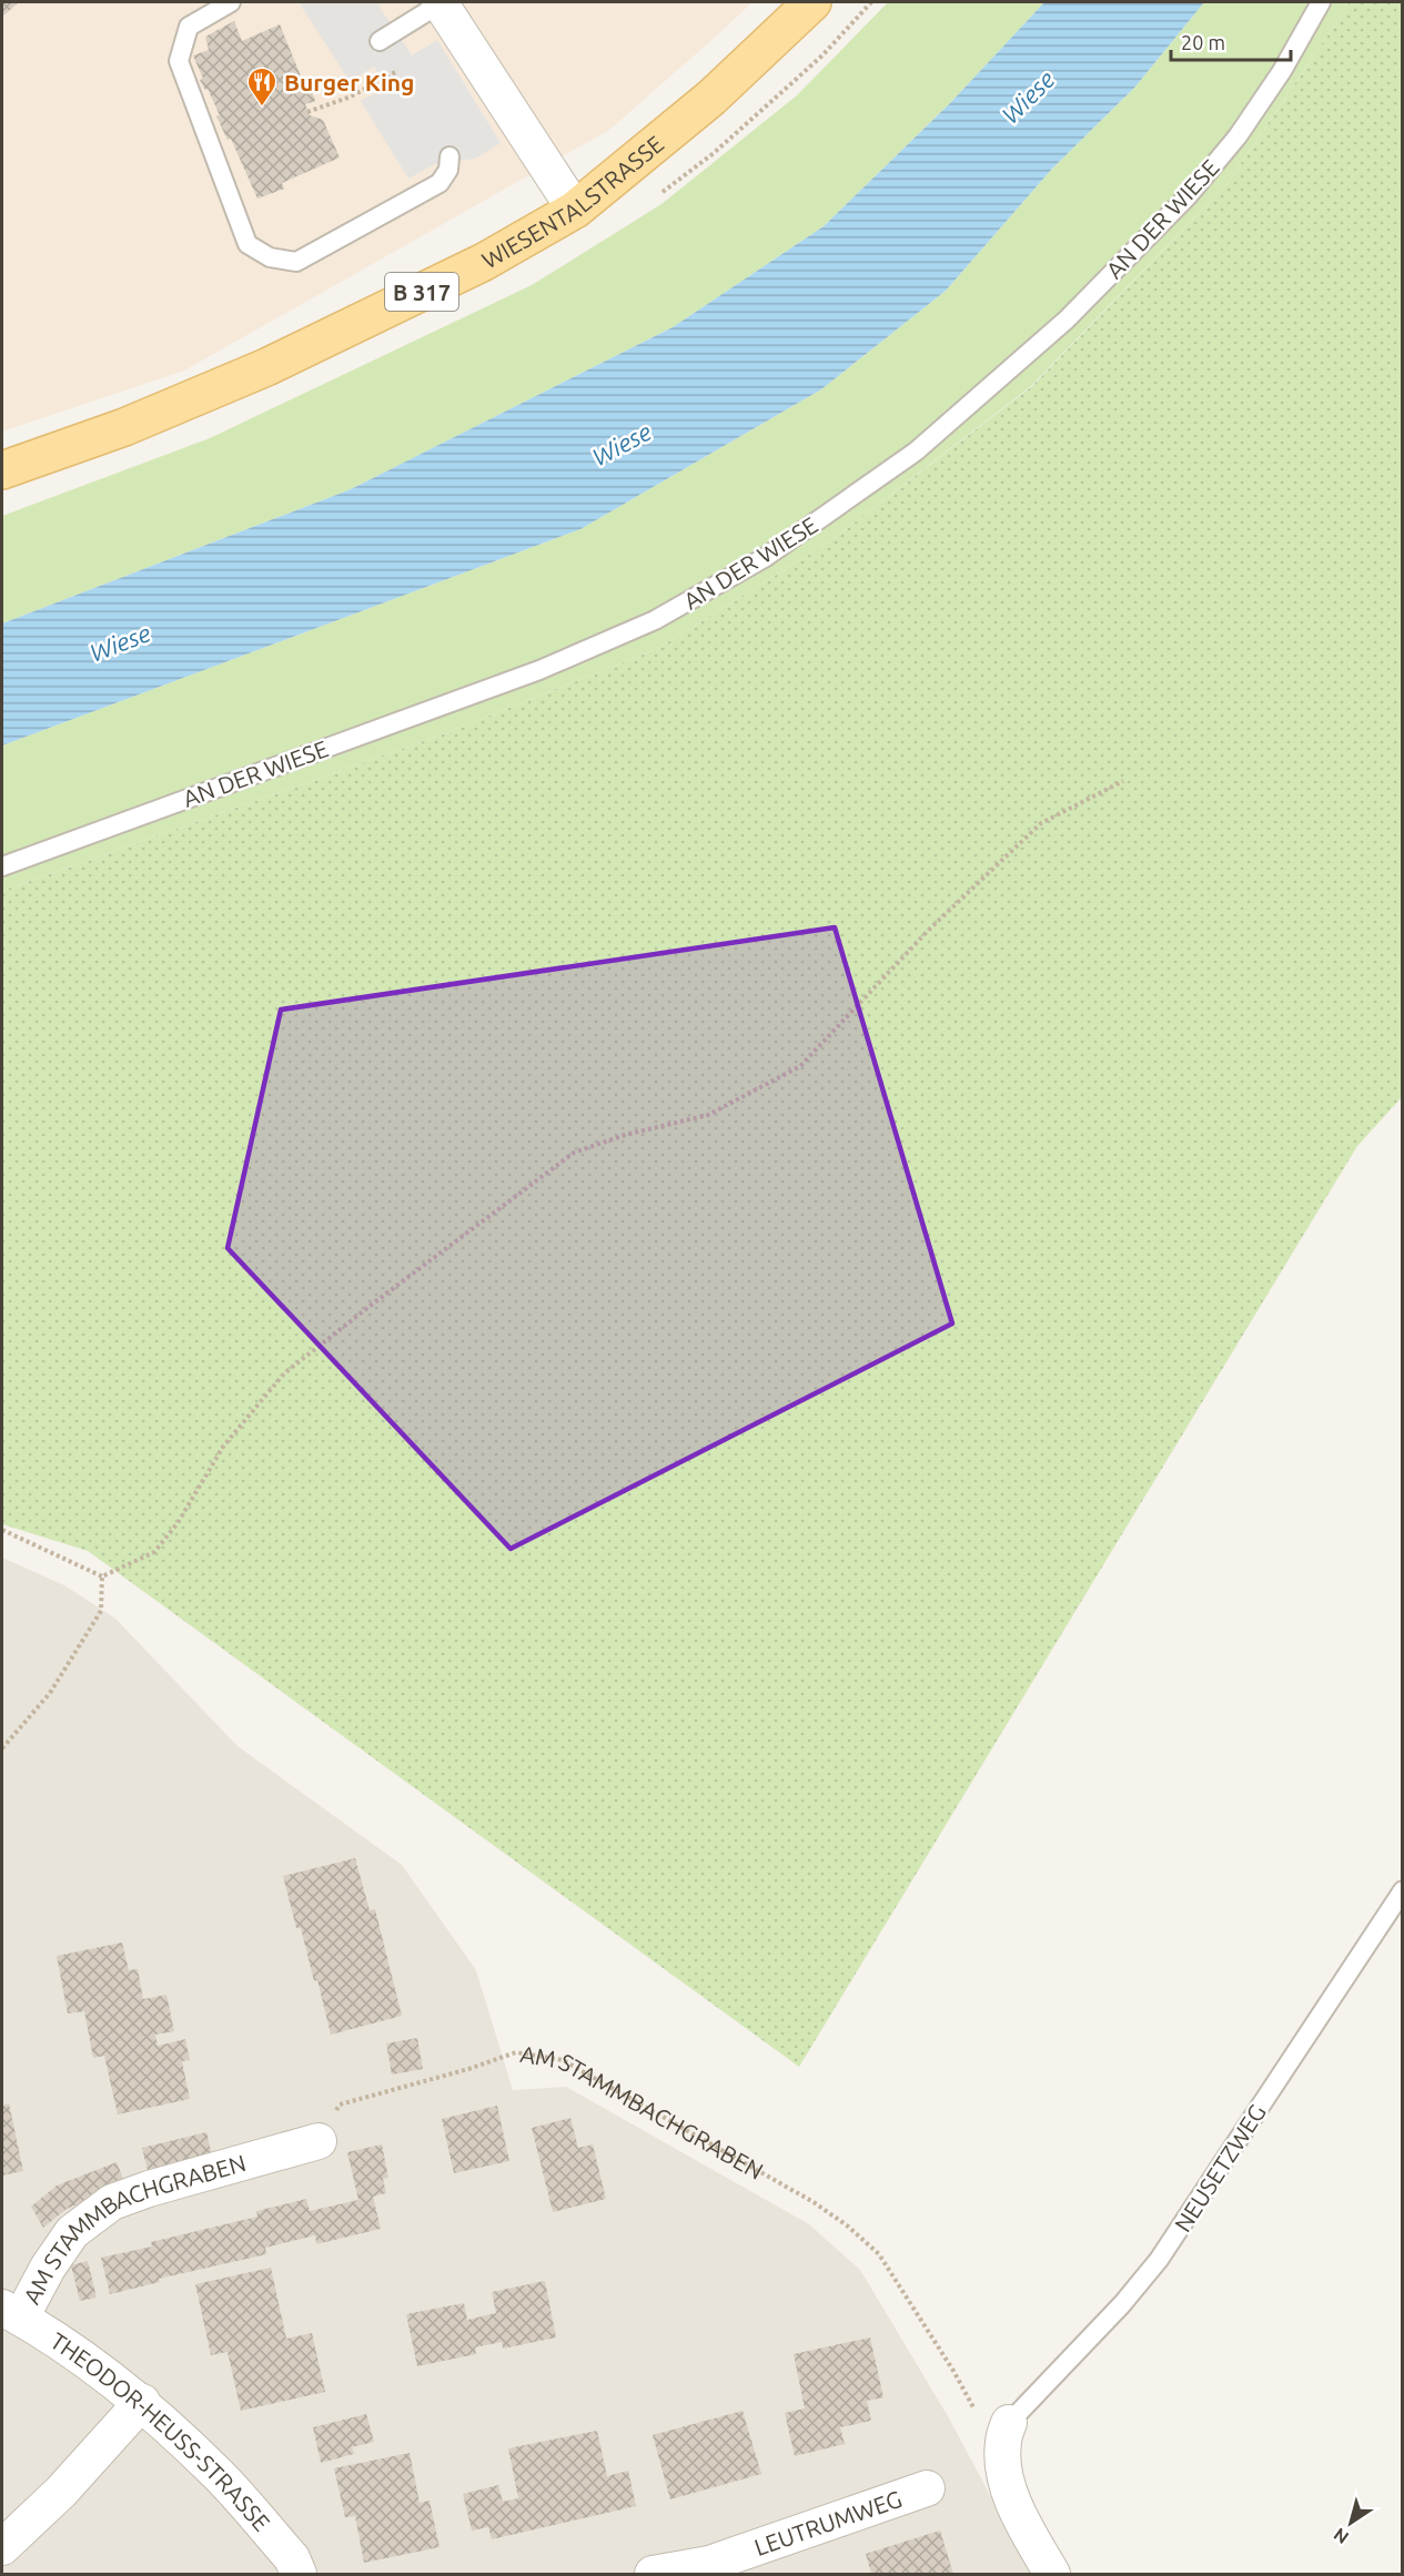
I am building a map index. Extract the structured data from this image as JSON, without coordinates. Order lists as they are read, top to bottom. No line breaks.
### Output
{"streets":{"main road":["WIESENTALSTRASSE","B 317"],"street":["AM STAMMBACHGRABEN","THEODOR-HEUSS-STRASSE","LEUTRUMWEG"],"lane":["AN DER WIESE","NEUSETZWEG"]},"crossings":[["AM STAMMBACHGRABEN","NEUSETZWEG"],["AM STAMMBACHGRABEN","THEODOR-HEUSS-STRASSE"]],"water":["Wiese"],"places":{"restaurant":["Burger King"]},"scale_bar":"20 m","north":"bottom left"}
